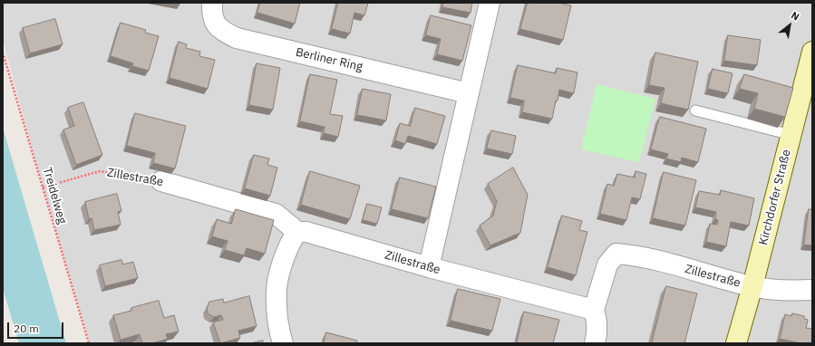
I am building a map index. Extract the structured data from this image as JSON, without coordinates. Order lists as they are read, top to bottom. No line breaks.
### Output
{"streets":{"street":["Berliner Ring","Zillestraße","Kirchdorfer Straße"],"path":["Treidelweg"]},"crossings":[["Zillestraße","Treidelweg"],["Zillestraße","Kirchdorfer Straße"]],"scale_bar":"20 m","north":"top right"}
